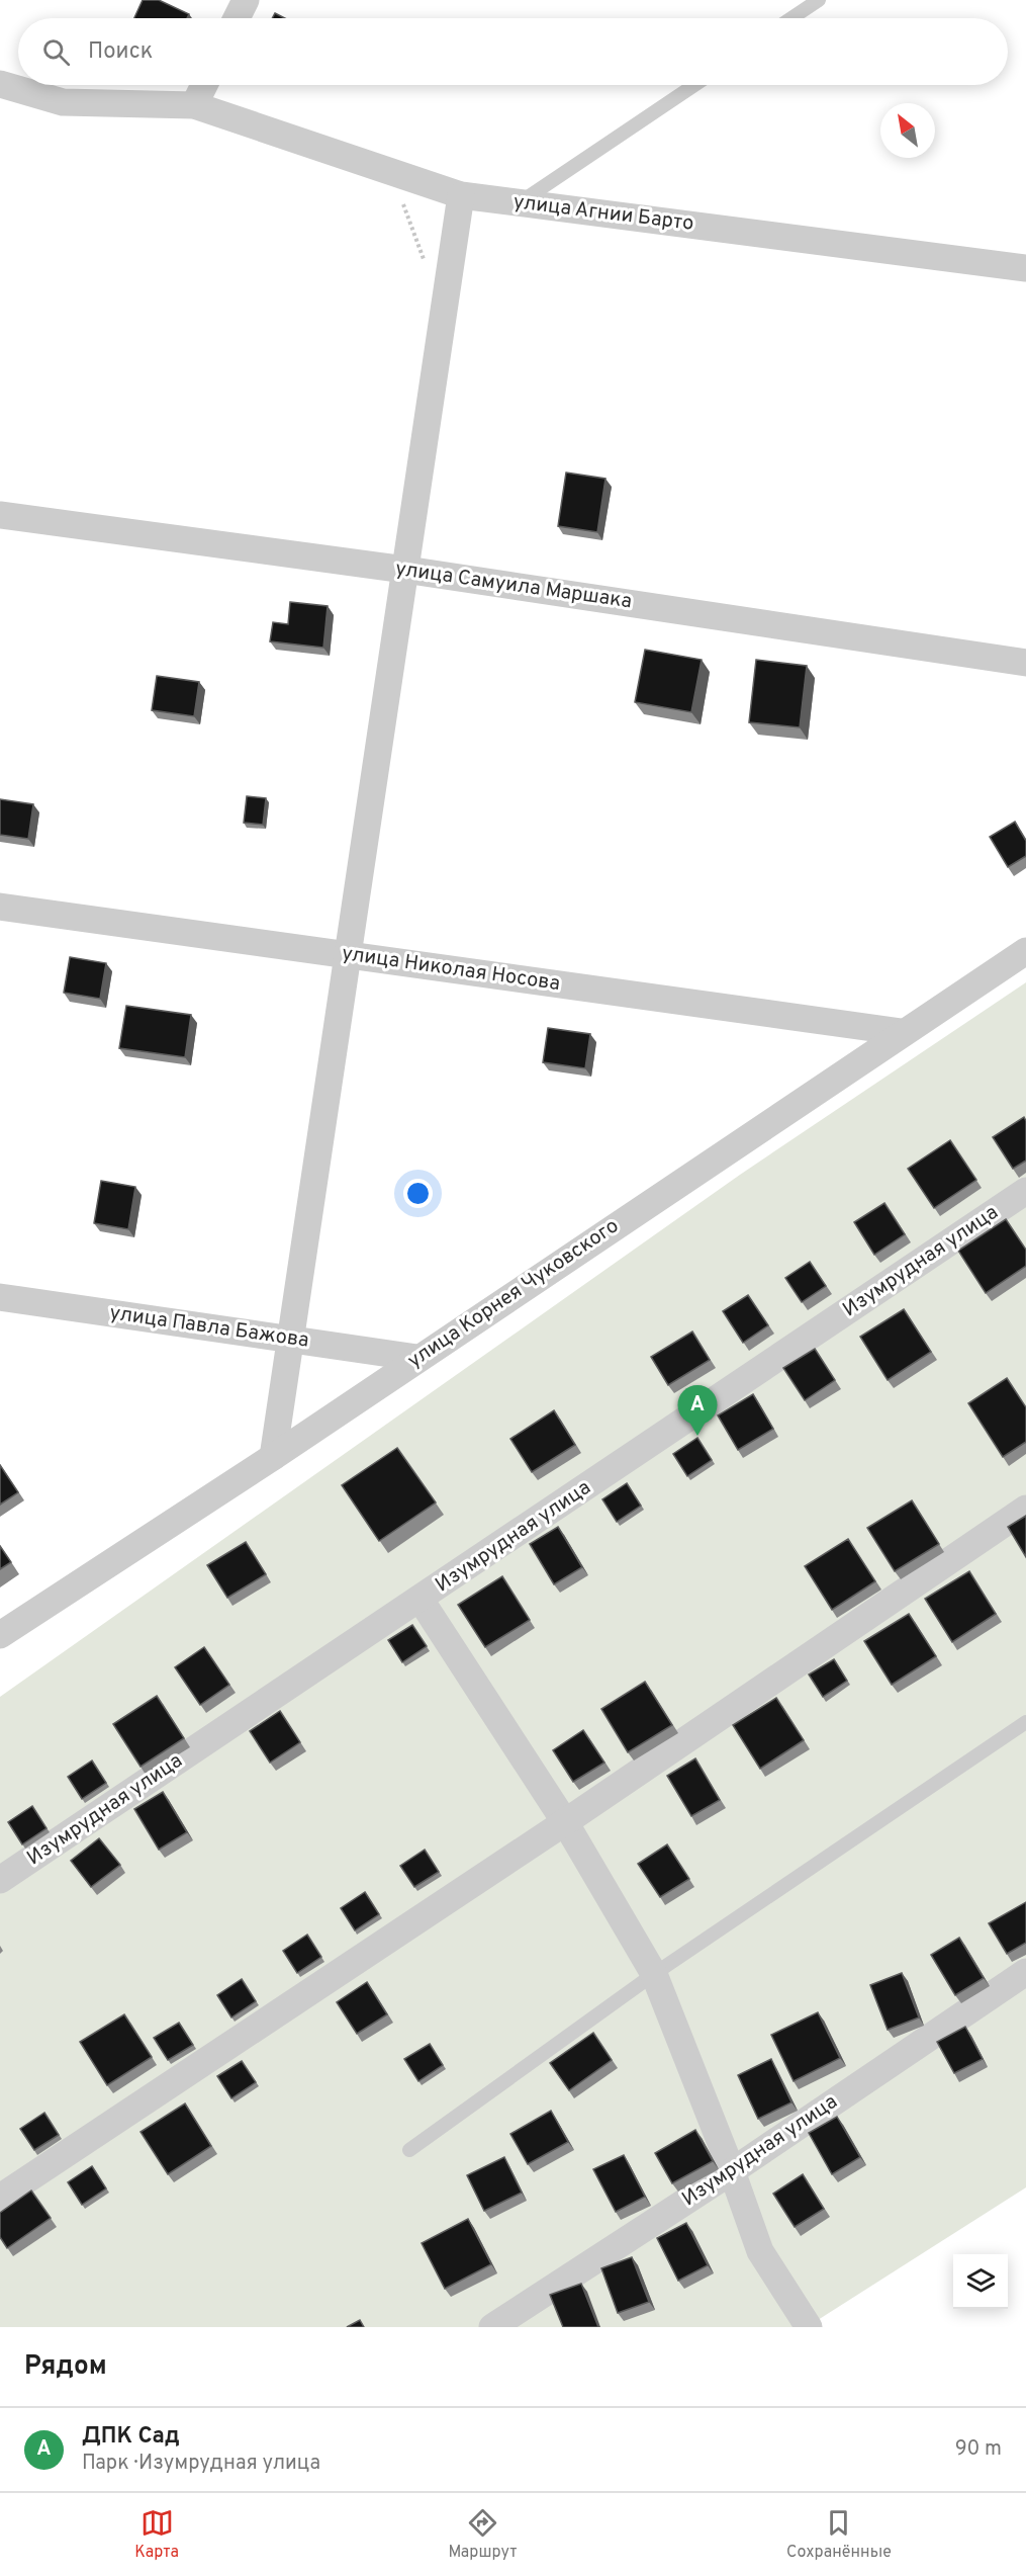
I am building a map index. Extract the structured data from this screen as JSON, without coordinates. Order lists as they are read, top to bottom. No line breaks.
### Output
{"streets":{"street":["улица Агнии Барто","улица Самуила Маршака","улица Николая Носова","Изумрудная улица","улица Корнея Чуковского","улица Павла Бажова"]},"crossings":[["улица Николая Носова","улица Корнея Чуковского"],["улица Корнея Чуковского","улица Павла Бажова"]],"north":"top left","page":{"search":"Поиск","pins":"A","heading":"Рядом","list":[{"mark":"A","name":"ДПК Сад","note":"Парк · Изумрудная улица","value":"90 m"}],"nav":["Карта","Маршрут","Сохранённые"]}}
